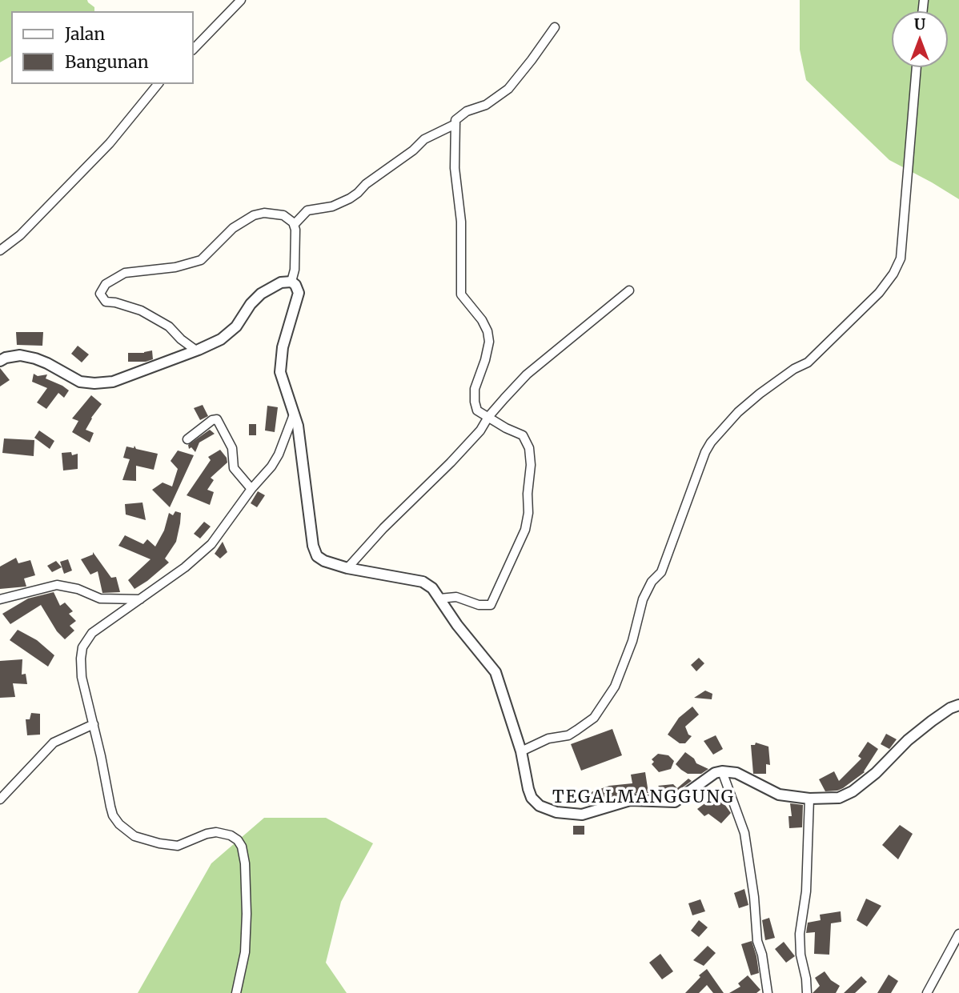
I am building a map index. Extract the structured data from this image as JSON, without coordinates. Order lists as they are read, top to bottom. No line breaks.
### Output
{"districts":["TEGALMANGGUNG"],"legend":["Jalan","Bangunan"],"north":"top"}
